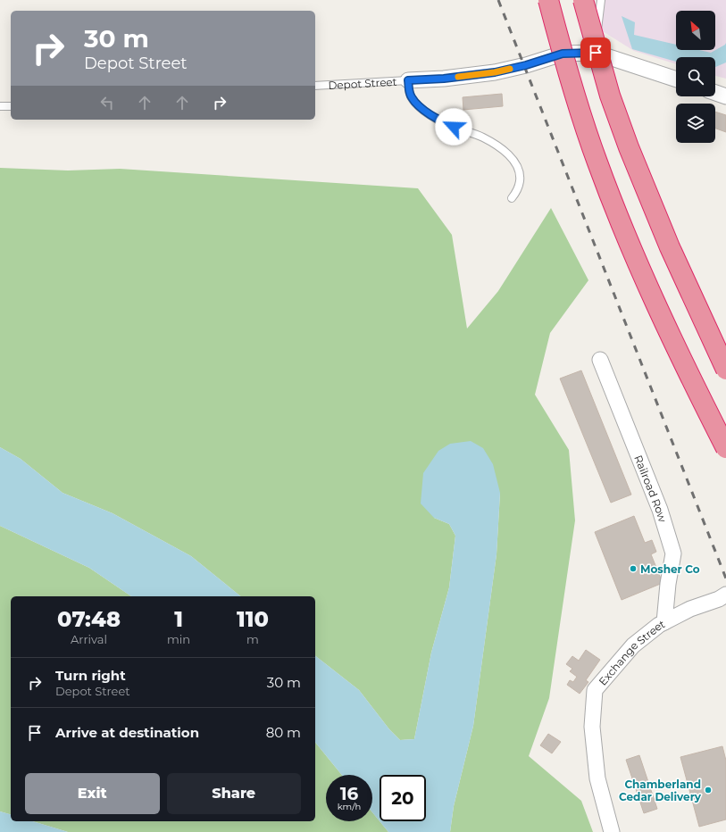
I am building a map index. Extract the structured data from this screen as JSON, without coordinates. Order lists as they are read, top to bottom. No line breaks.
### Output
{"streets":{"street":["Depot Street","Railroad Row","Exchange Street"]},"crossings":[["Railroad Row","Exchange Street"]],"places":["Mosher Co","Chamberland Cedar Delivery"],"north":"top left","page":{"turn":["30 m","Depot Street"],"eta":["07:48","Arrival","1","min","110","m"],"list":[{"name":"Turn right","note":"Depot Street","value":"30 m"},{"name":"Arrive at destination","value":"80 m"}],"buttons":["Exit","Share"],"speed":"16 km/h","limit":"20"}}
